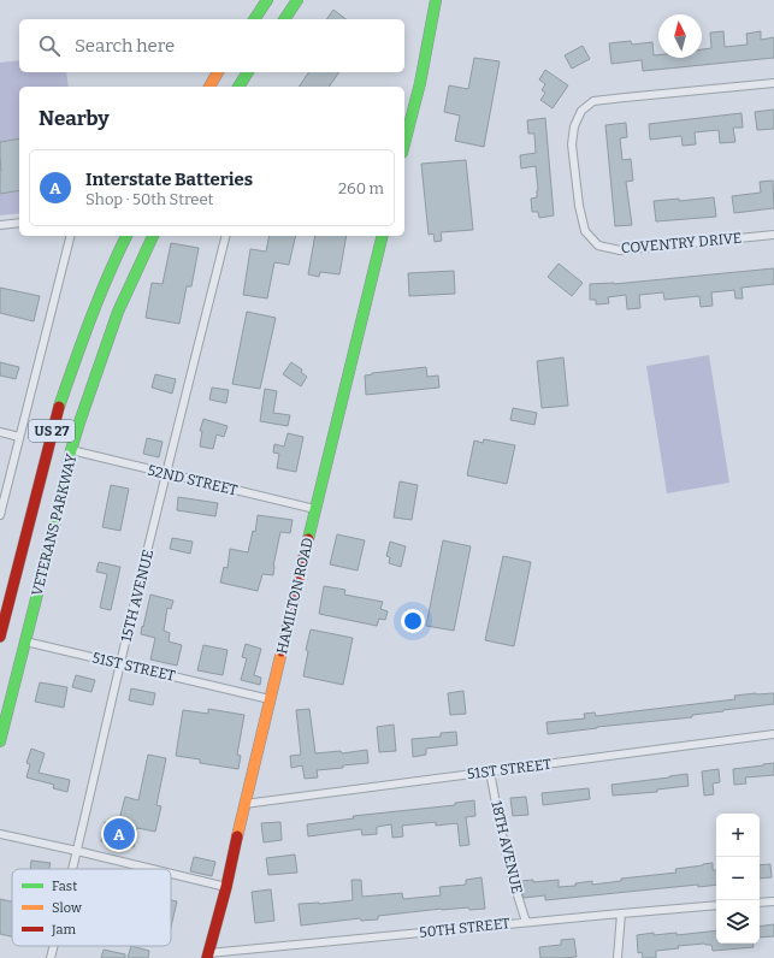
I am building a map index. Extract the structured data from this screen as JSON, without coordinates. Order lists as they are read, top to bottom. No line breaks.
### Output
{"streets":{"main road":["US 27","VETERANS PARKWAY","HAMILTON ROAD"],"street":["COVENTRY DRIVE","52ND STREET","15TH AVENUE","51ST STREET","18TH AVENUE","50TH STREET"]},"crossings":[["52ND STREET","VETERANS PARKWAY"],["52ND STREET","15TH AVENUE"],["52ND STREET","HAMILTON ROAD"],["VETERANS PARKWAY","51ST STREET"],["15TH AVENUE","51ST STREET"],["HAMILTON ROAD","51ST STREET"],["HAMILTON ROAD","50TH STREET"],["51ST STREET","18TH AVENUE"],["18TH AVENUE","50TH STREET"]],"legend":["Fast","Slow","Jam"],"north":"top","page":{"search":"Search here","heading":"Nearby","list":[{"mark":"A","name":"Interstate Batteries","note":"Shop · 50th Street","value":"260 m"}],"map_buttons":["+","−"],"pins":"A"}}
